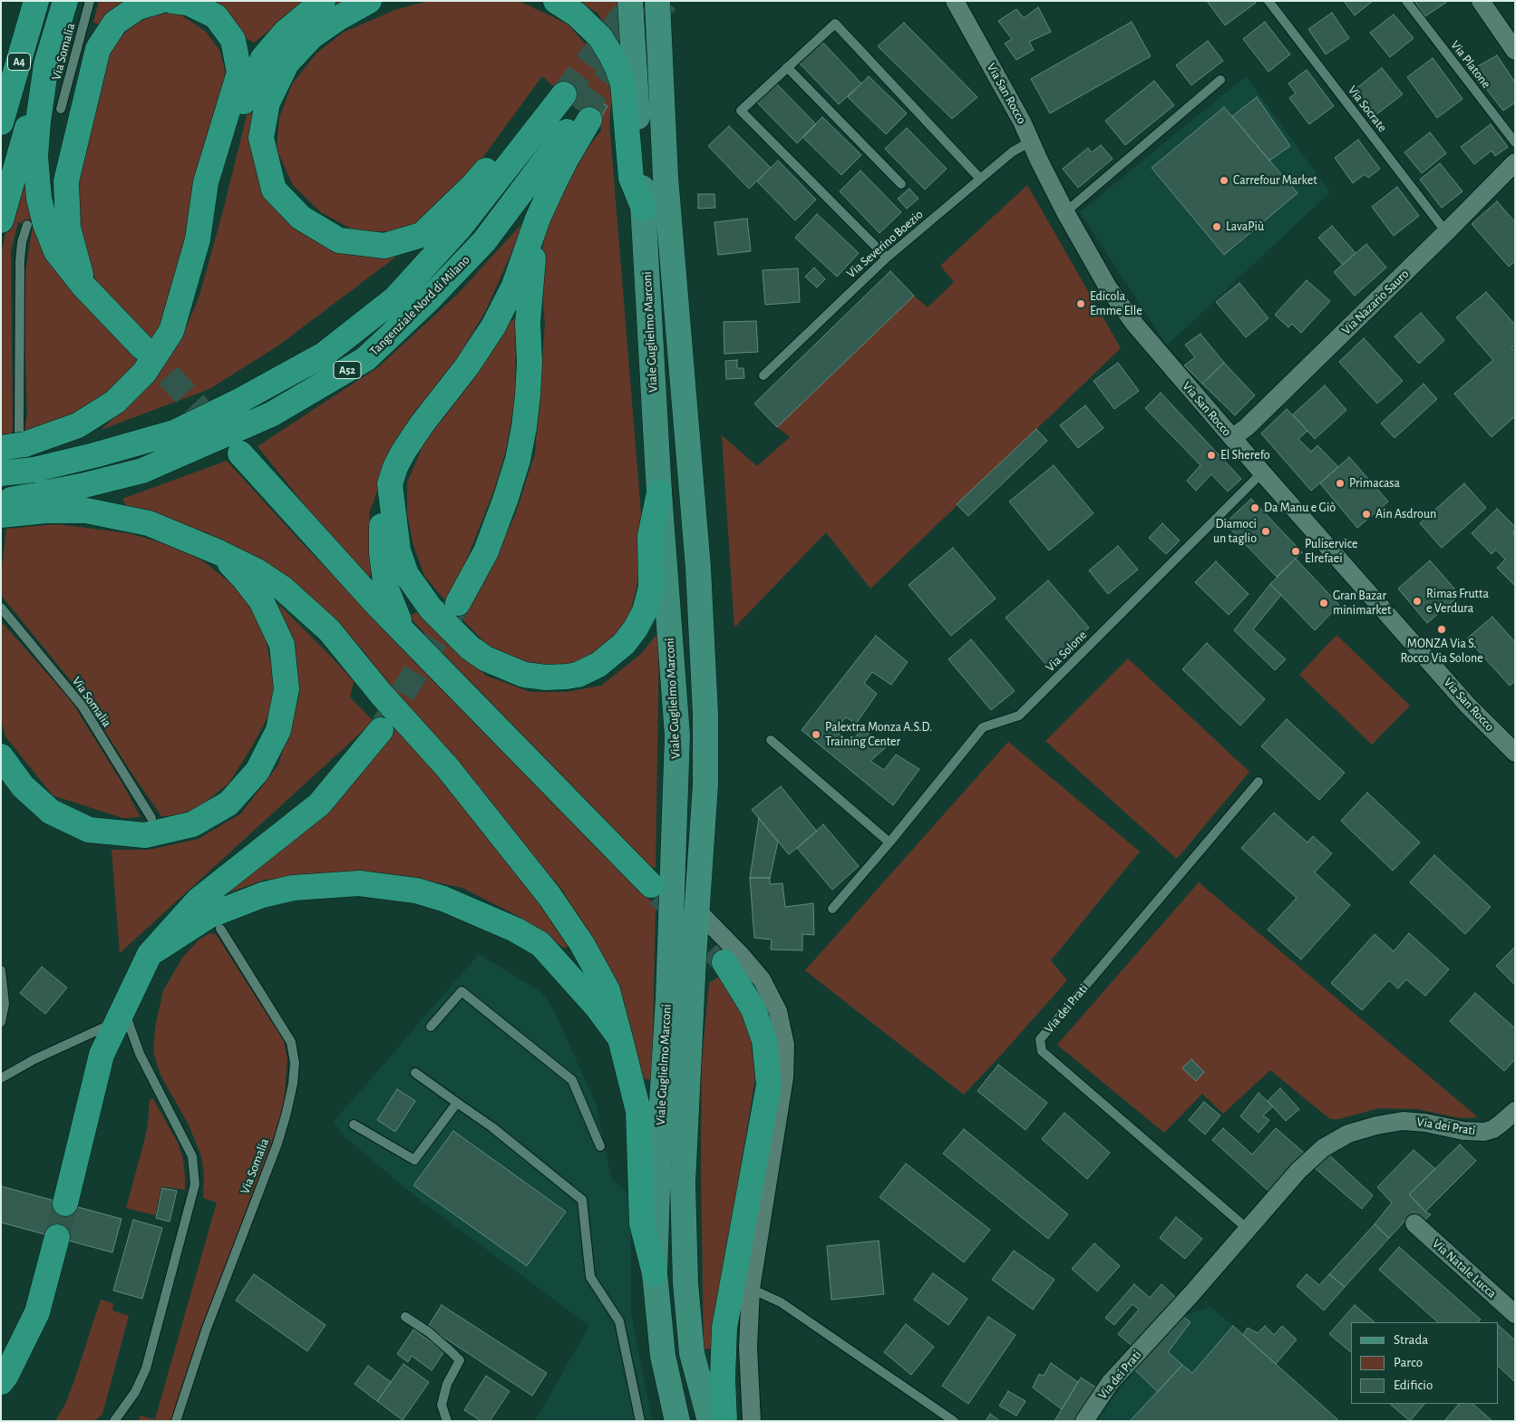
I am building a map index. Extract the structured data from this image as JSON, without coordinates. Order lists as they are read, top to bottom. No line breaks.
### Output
{"streets":{"highway":["A4","Tangenziale Nord di Milano","A52"],"main road":["Viale Guglielmo Marconi"],"street":["Via San Rocco","Via Nazario Sauro","Via dei Prati","Via Natale Lucca"],"lane":["Via Somalia","Via Platone","Via Socrate","Via Severino Boezio","Via Solone"]},"crossings":[["Via San Rocco","Via Severino Boezio"],["Via San Rocco","Via Nazario Sauro"],["Via San Rocco","Via Solone"],["Via Socrate","Via Nazario Sauro"]],"places":["Carrefour Market","LavaPiù","Edicola Emme Elle","El Sherefo","Primacasa","Da Manu e Giò","Ain Asdroun","Diamoci un taglio","Puliservice Elrefaei","Rimas Frutta e Verdura","Gran Bazar minimarket","MONZA Via S. Rocco Via Solone","Palextra Monza A.S.D. Training Center"],"legend":["Strada","Parco","Edificio"]}
